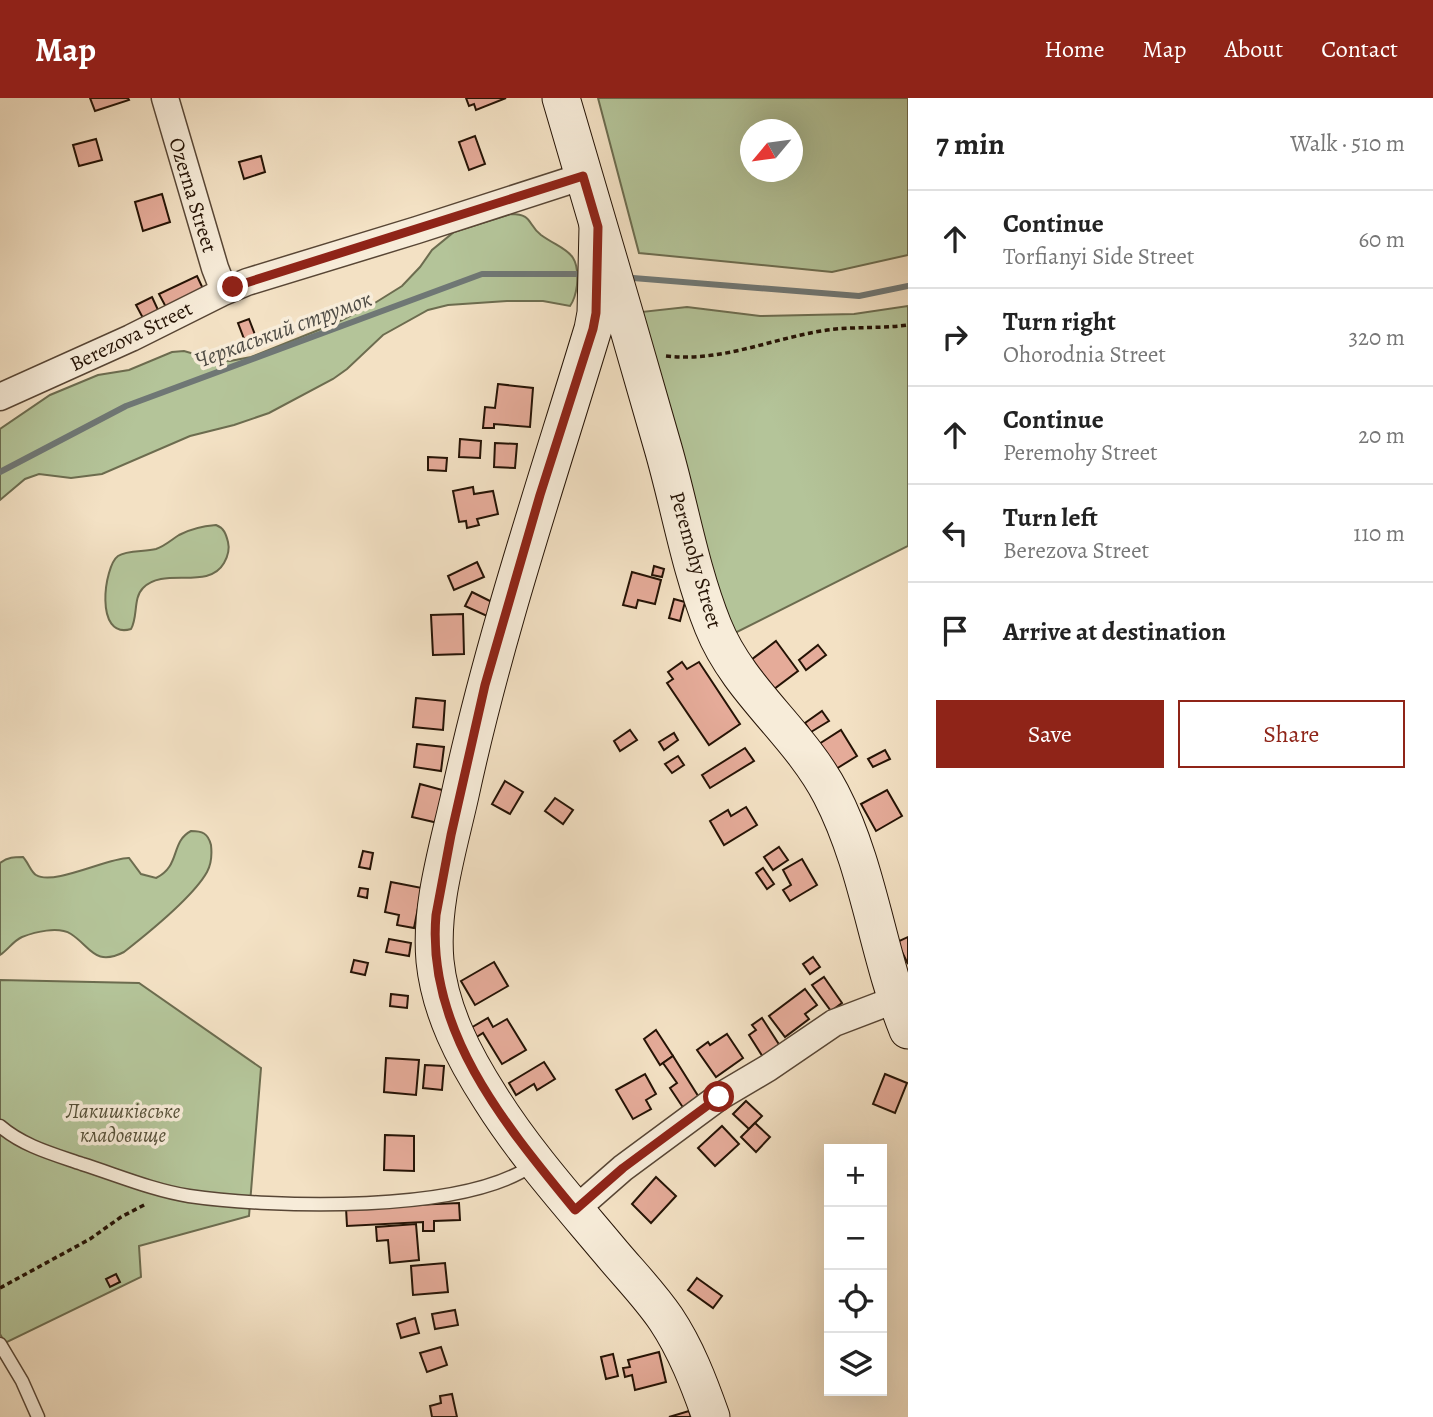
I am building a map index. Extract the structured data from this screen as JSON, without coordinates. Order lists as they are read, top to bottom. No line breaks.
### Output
{"streets":{"street":["Ozerna Street","Berezova Street","Peremohy Street"]},"crossings":[["Ozerna Street","Berezova Street"],["Berezova Street","Peremohy Street"]],"water":["Черкаський струмок"],"parks":["Лакишківське кладовище"],"north":"bottom left","page":{"header":"Map","nav":["Home","Map","About","Contact"],"heading":["7 min","Walk · 510 m"],"list":[["Continue","Torfianyi Side Street","60 m"],["Turn right","Ohorodnia Street","320 m"],["Continue","Peremohy Street","20 m"],["Turn left","Berezova Street","110 m"],"Arrive at destination"],"buttons":["Save","Share"],"map_buttons":["+","−"]}}
